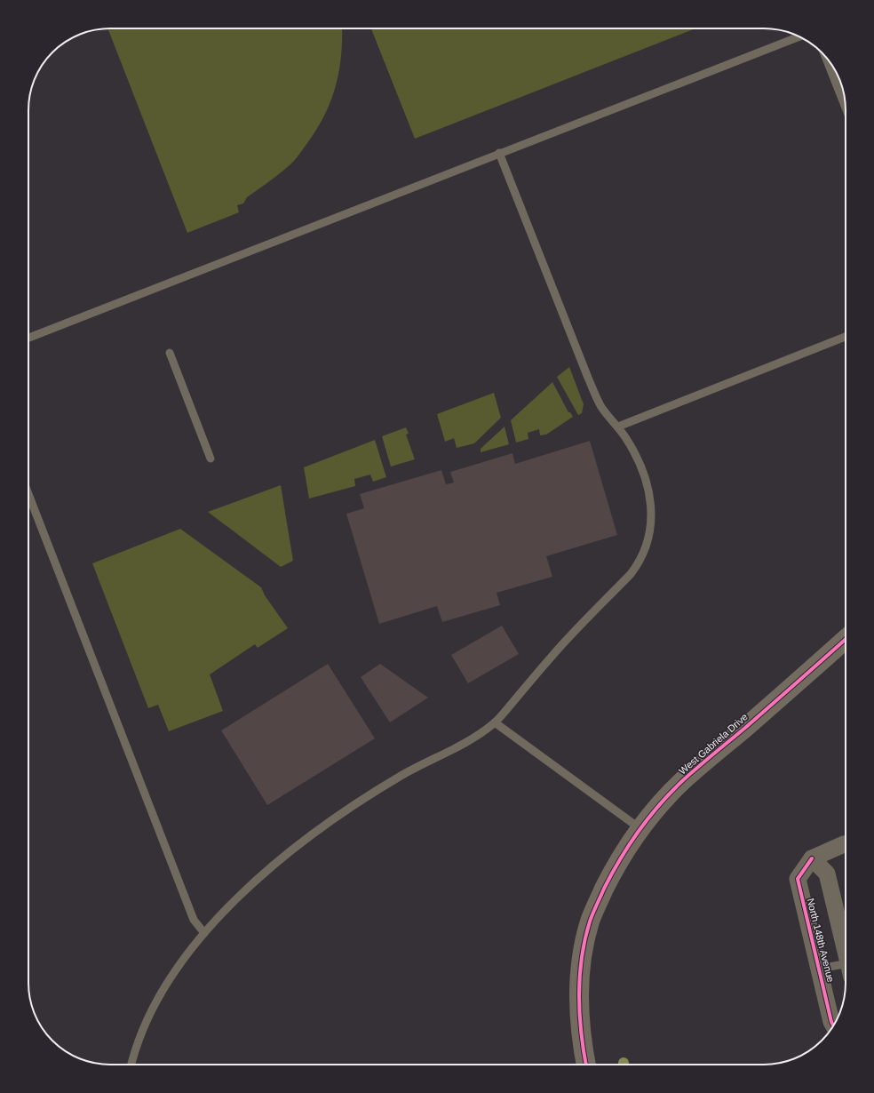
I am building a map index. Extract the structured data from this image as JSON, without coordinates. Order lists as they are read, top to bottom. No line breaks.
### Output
{"streets":{"street":["West Gabriela Drive","North 148th Avenue"]}}
